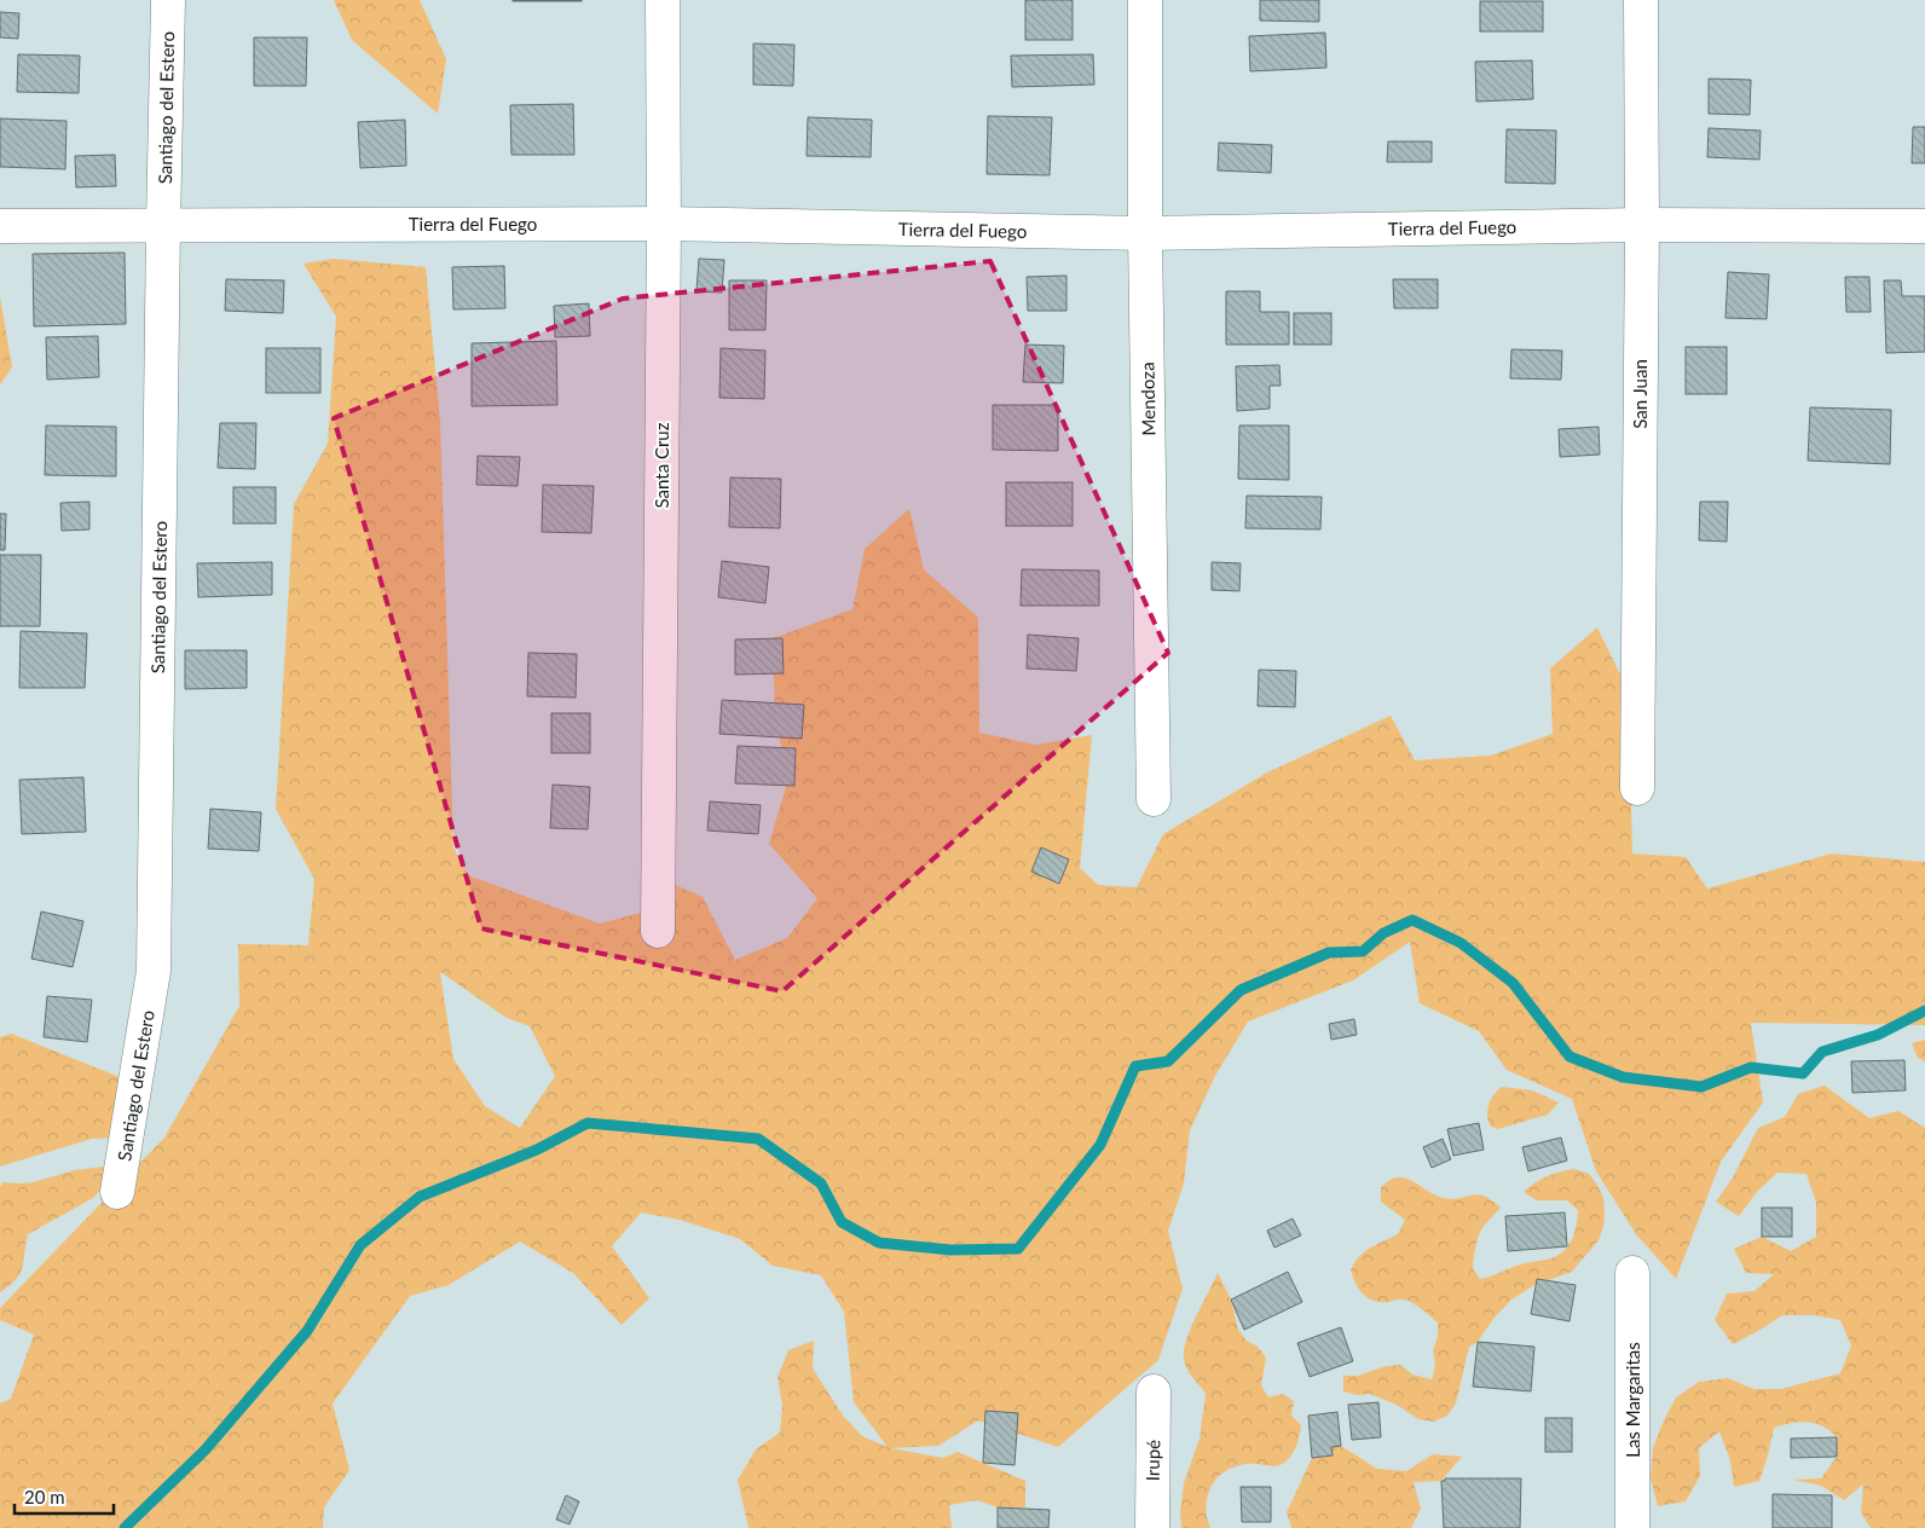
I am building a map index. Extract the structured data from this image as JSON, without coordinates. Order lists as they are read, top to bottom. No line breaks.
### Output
{"streets":{"street":["Santiago del Estero","Tierra del Fuego","San Juan","Mendoza","Santa Cruz","Las Margaritas","Irupé"]},"crossings":[["Santiago del Estero","Tierra del Fuego"],["Tierra del Fuego","San Juan"],["Tierra del Fuego","Mendoza"],["Tierra del Fuego","Santa Cruz"]],"scale_bar":"20 m"}
